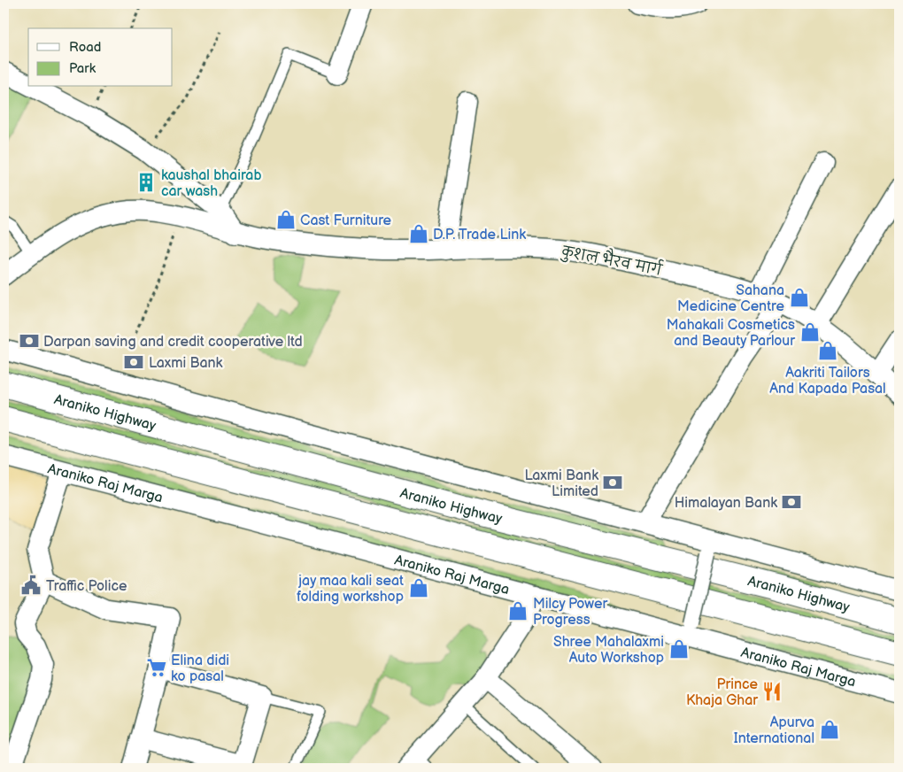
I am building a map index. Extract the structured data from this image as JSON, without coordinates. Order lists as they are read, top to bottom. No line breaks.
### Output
{"streets":{"highway":["Araniko Highway"],"street":["कुशल‌ भैरव मार्ग","Araniko Raj Marga"]},"places":{"building":["kaushal bhairab car wash"],"shop":["Cast Furniture","D.P. Trade Link","Sahana Medicine Centre","Mahakali Cosmetics and Beauty Parlour","Aakriti Tailors And Kapada Pasal","jay maa kali seat folding workshop","Milcy Power Progress","Shree Mahalaxmi Auto Workshop","Apurva International"],"bank":["Darpan saving and credit cooperative ltd","Laxmi Bank","Laxmi Bank Limited","Himalayan Bank"],"public building":["Traffic Police"],"supermarket":["Elina didi ko pasal"],"restaurant":["Prince Khaja Ghar"]},"legend":["Road","Park"]}
